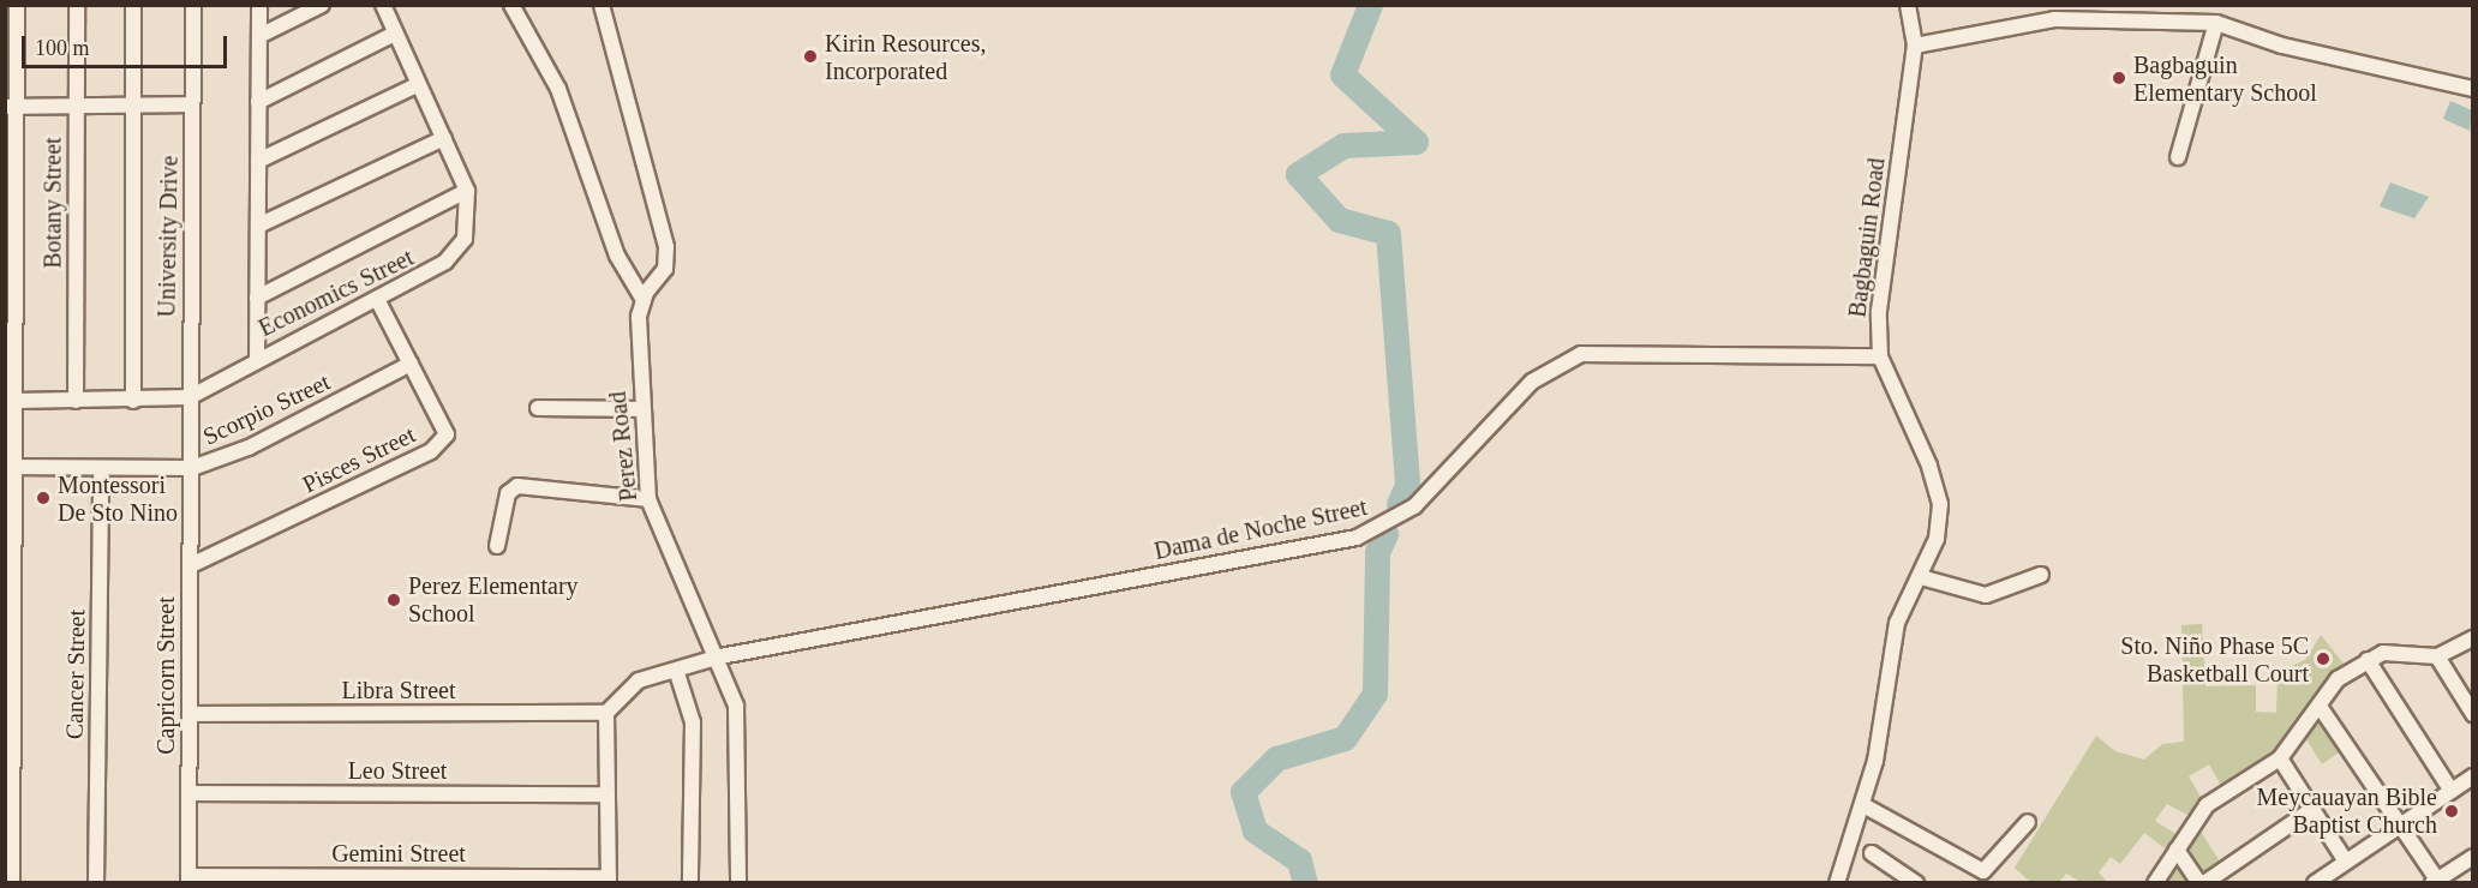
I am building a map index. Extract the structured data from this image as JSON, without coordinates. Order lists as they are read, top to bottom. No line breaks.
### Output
{"streets":{"street":["Botany Street","University Drive","Bagbaguin Road","Economics Street","Scorpio Street","Perez Road","Pisces Street","Dama de Noche Street","Cancer Street","Capricorn Street","Libra Street","Leo Street","Gemini Street"]},"crossings":[["Botany Street","Economics Street"],["University Drive","Economics Street"],["University Drive","Scorpio Street"],["University Drive","Capricorn Street"],["Bagbaguin Road","Dama de Noche Street"],["Economics Street","Pisces Street"],["Scorpio Street","Pisces Street"],["Scorpio Street","Cancer Street"],["Scorpio Street","Capricorn Street"],["Perez Road","Dama de Noche Street"],["Pisces Street","Capricorn Street"],["Dama de Noche Street","Libra Street"],["Capricorn Street","Libra Street"],["Capricorn Street","Leo Street"],["Capricorn Street","Gemini Street"]],"places":["Kirin Resources, Incorporated","Bagbaguin Elementary School","Montessori De Sto Nino","Perez Elementary School","Sto. Niño Phase 5C Basketball Court","Meycauayan Bible Baptist Church"],"scale_bar":"100 m"}
